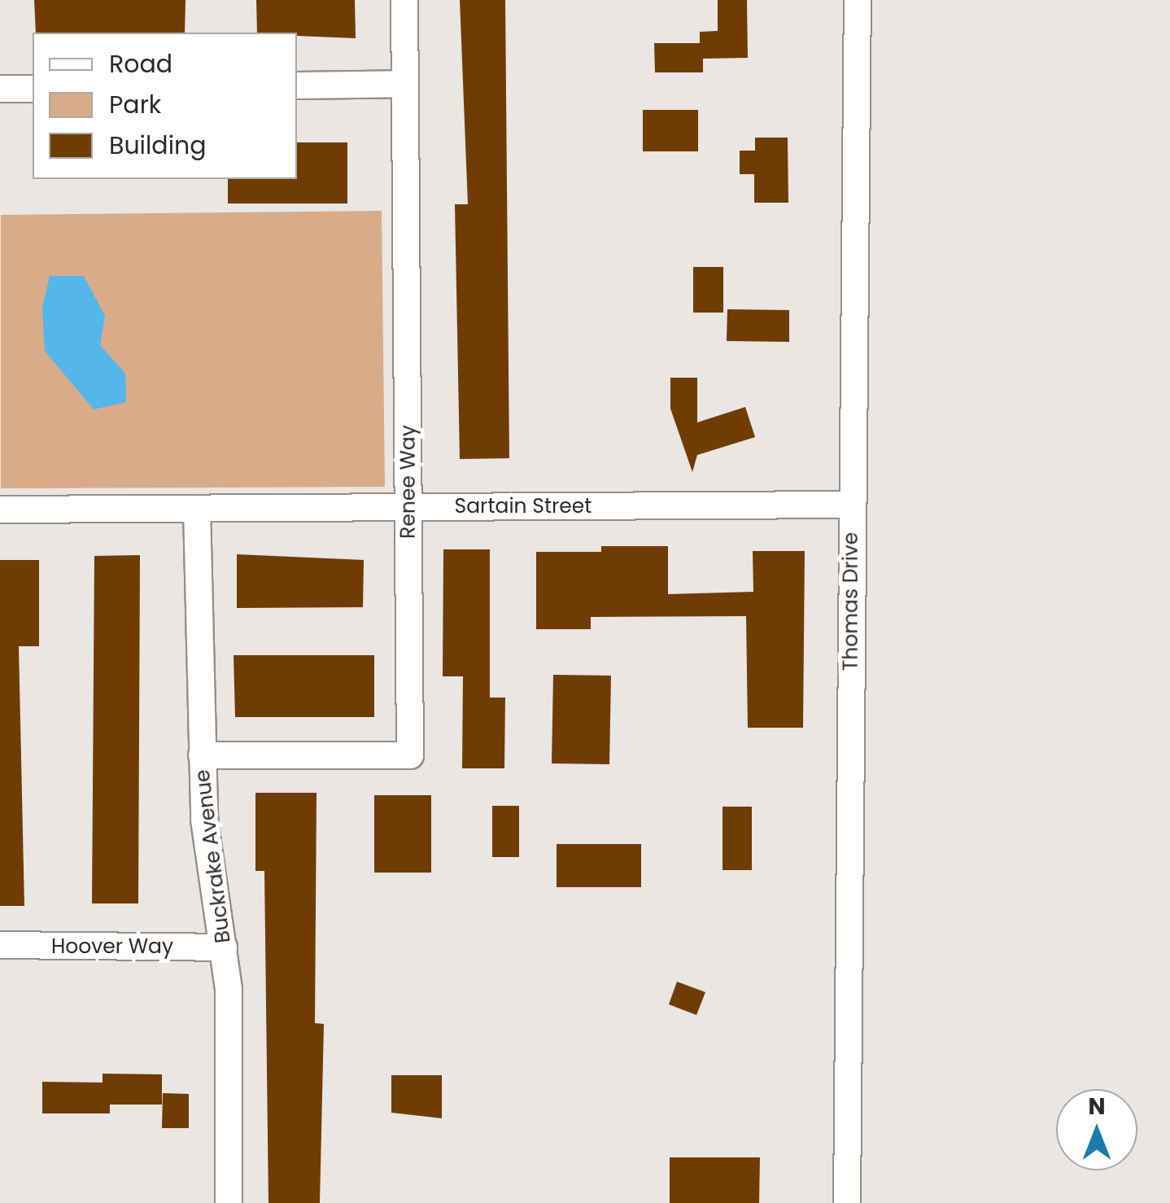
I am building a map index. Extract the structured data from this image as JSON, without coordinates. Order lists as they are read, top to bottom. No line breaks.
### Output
{"streets":{"street":["Renee Way","Sartain Street","Thomas Drive","Buckrake Avenue","Hoover Way"]},"crossings":[["Renee Way","Sartain Street"],["Renee Way","Buckrake Avenue"],["Sartain Street","Thomas Drive"],["Sartain Street","Buckrake Avenue"],["Buckrake Avenue","Hoover Way"]],"legend":["Road","Park","Building"],"north":"top"}
